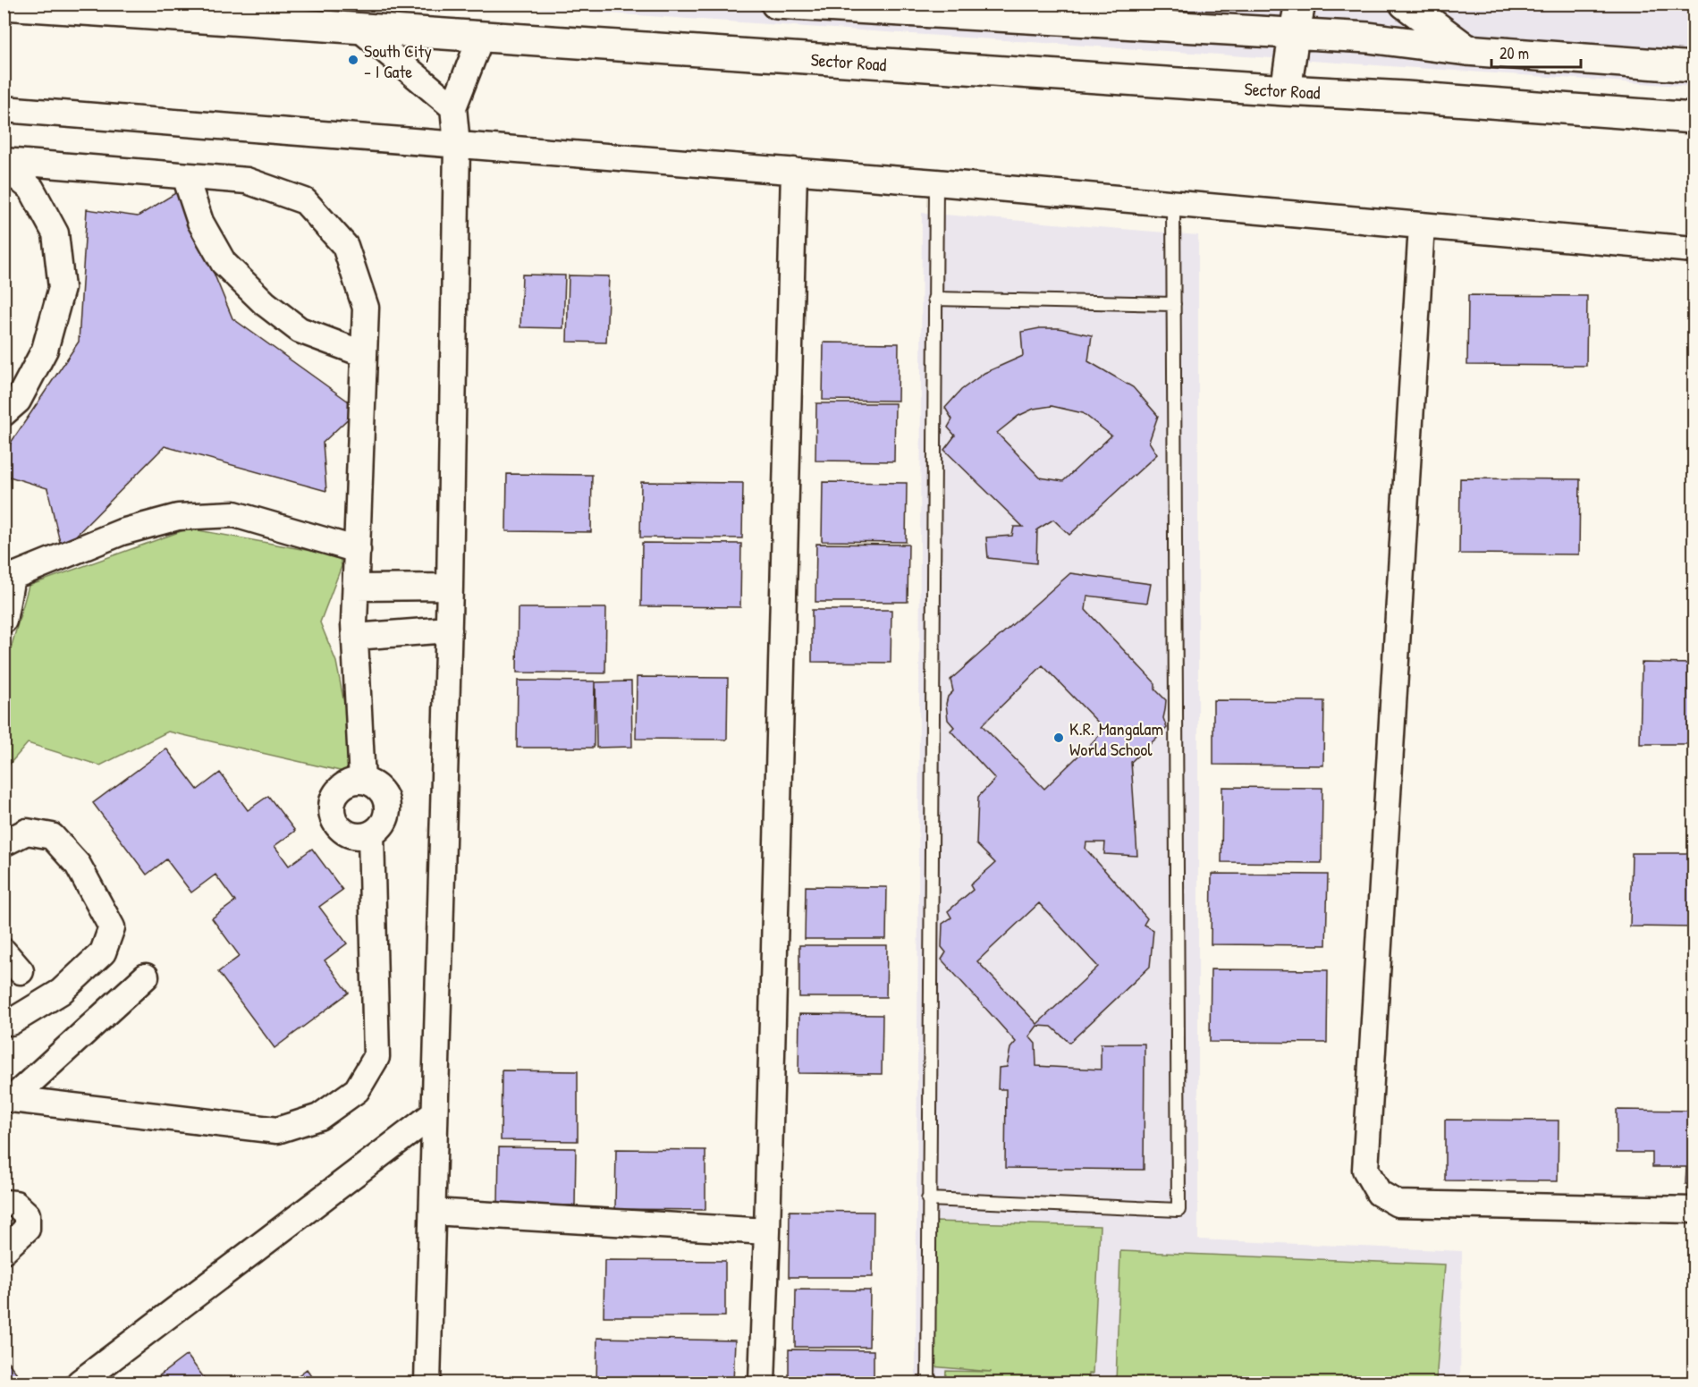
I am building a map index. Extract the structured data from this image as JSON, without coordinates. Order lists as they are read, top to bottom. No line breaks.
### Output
{"streets":{"main road":["Sector Road"]},"places":["South City - I Gate","K.R. Mangalam World School"],"scale_bar":"20 m"}
